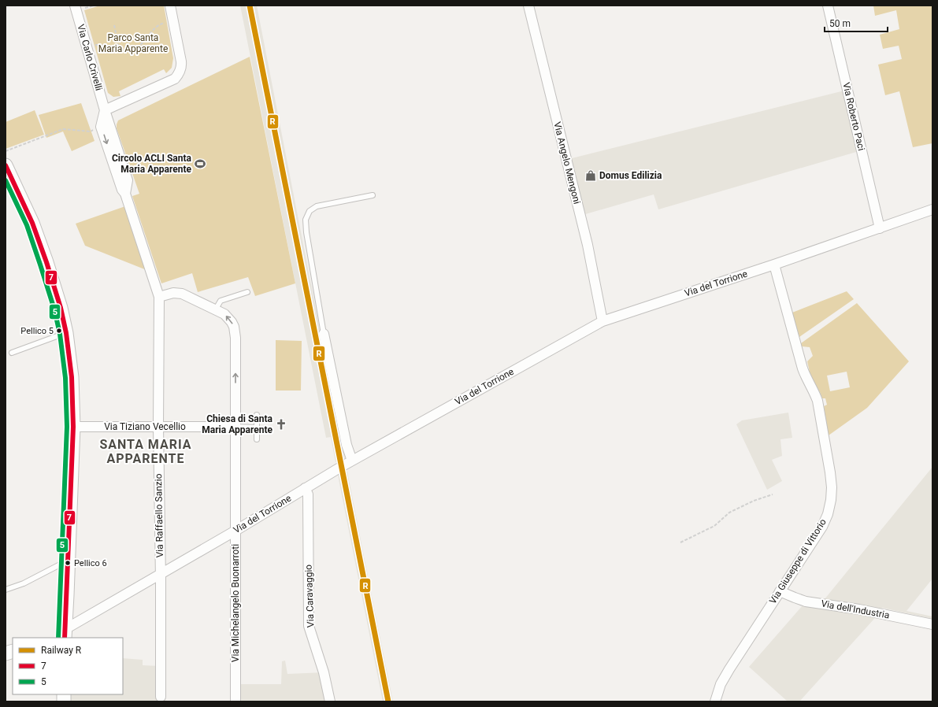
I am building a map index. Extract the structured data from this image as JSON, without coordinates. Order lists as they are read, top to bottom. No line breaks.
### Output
{"streets":{"street":["Via Carlo Crivelli","Via Roberto Paci","Via Angelo Mengoni","Via del Torrione","Via Tiziano Vecellio","Via Raffaello Sanzio","Via Giuseppe di Vittorio","Via Caravaggio","Via Michelangelo Buonarroti","Via dell'Industria"]},"crossings":[["Via Carlo Crivelli","Via Raffaello Sanzio"],["Via Carlo Crivelli","Via Michelangelo Buonarroti"],["Via Roberto Paci","Via del Torrione"],["Via Angelo Mengoni","Via del Torrione"],["Via del Torrione","Via Raffaello Sanzio"],["Via del Torrione","Via Giuseppe di Vittorio"],["Via del Torrione","Via Caravaggio"],["Via del Torrione","Via Michelangelo Buonarroti"],["Via Tiziano Vecellio","Via Raffaello Sanzio"],["Via Tiziano Vecellio","Via Michelangelo Buonarroti"],["Via Raffaello Sanzio","Via Michelangelo Buonarroti"],["Via Giuseppe di Vittorio","Via dell'Industria"]],"districts":["SANTA MARIA APPARENTE"],"parks":["Parco Santa Maria Apparente"],"places":{"sports":["Circolo ACLI Santa Maria Apparente"],"shop":["Domus Edilizia"],"other":["Pellico 5","Pellico 6"],"church":["Chiesa di Santa Maria Apparente"]},"lines":["rail line R","transit line 7","transit line 5"],"legend":["Railway R","7","5"],"scale_bar":"50 m"}
